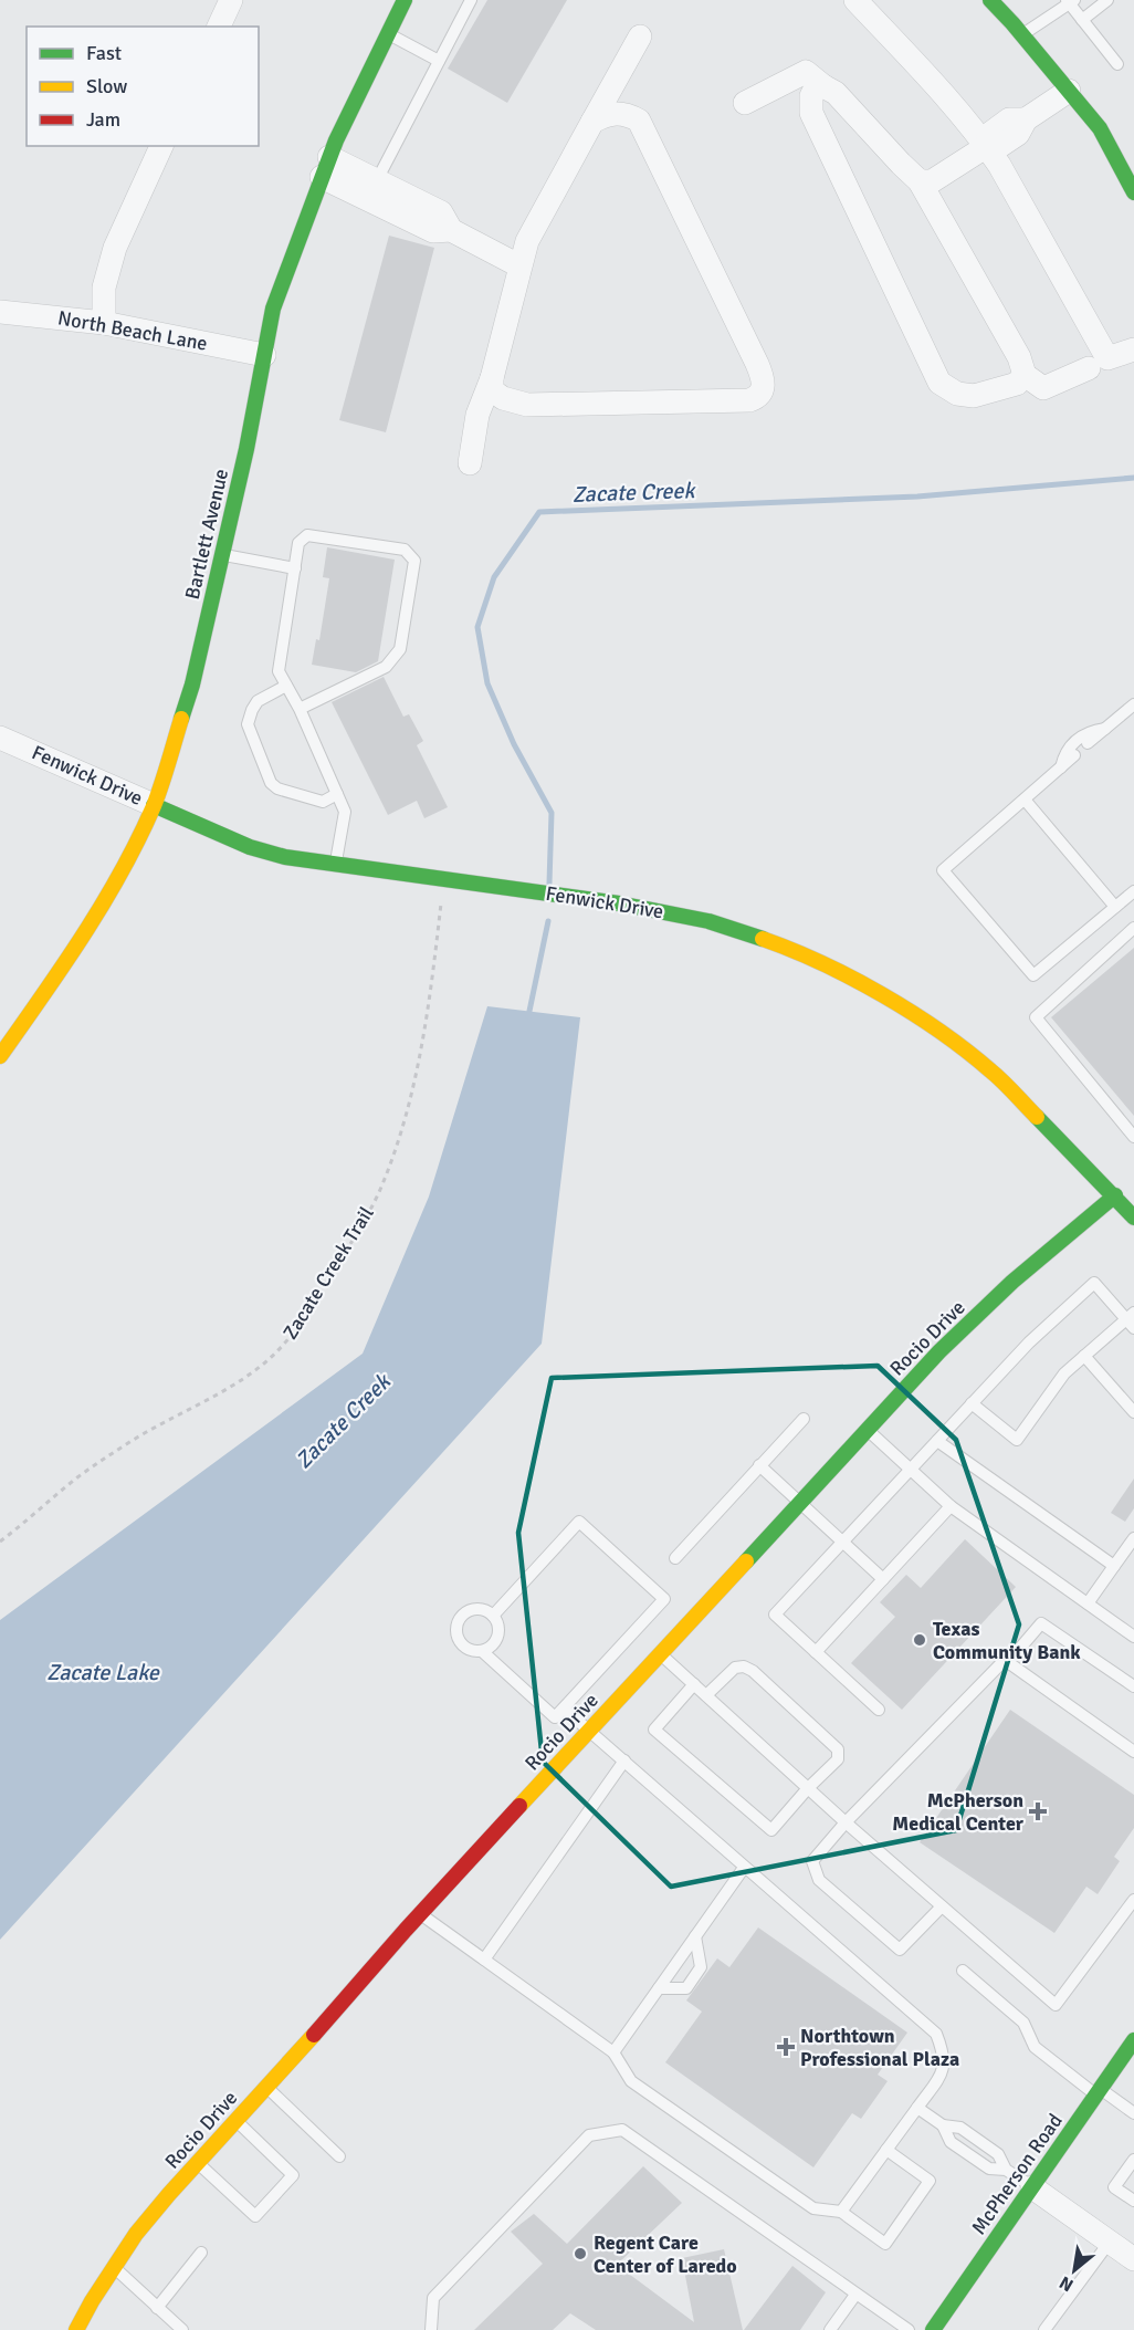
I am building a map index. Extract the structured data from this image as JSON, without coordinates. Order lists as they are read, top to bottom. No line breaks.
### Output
{"streets":{"street":["North Beach Lane","Bartlett Avenue","Fenwick Drive","Rocio Drive","McPherson Road"],"path":["Zacate Creek Trail"]},"crossings":[["North Beach Lane","Bartlett Avenue"],["Bartlett Avenue","Fenwick Drive"],["Fenwick Drive","Rocio Drive"]],"water":["Zacate Creek","Zacate Lake"],"places":{"other":["Texas Community Bank","Regent Care Center of Laredo"],"health":["McPherson Medical Center","Northtown Professional Plaza"]},"legend":["Fast","Slow","Jam"],"north":"bottom left"}
